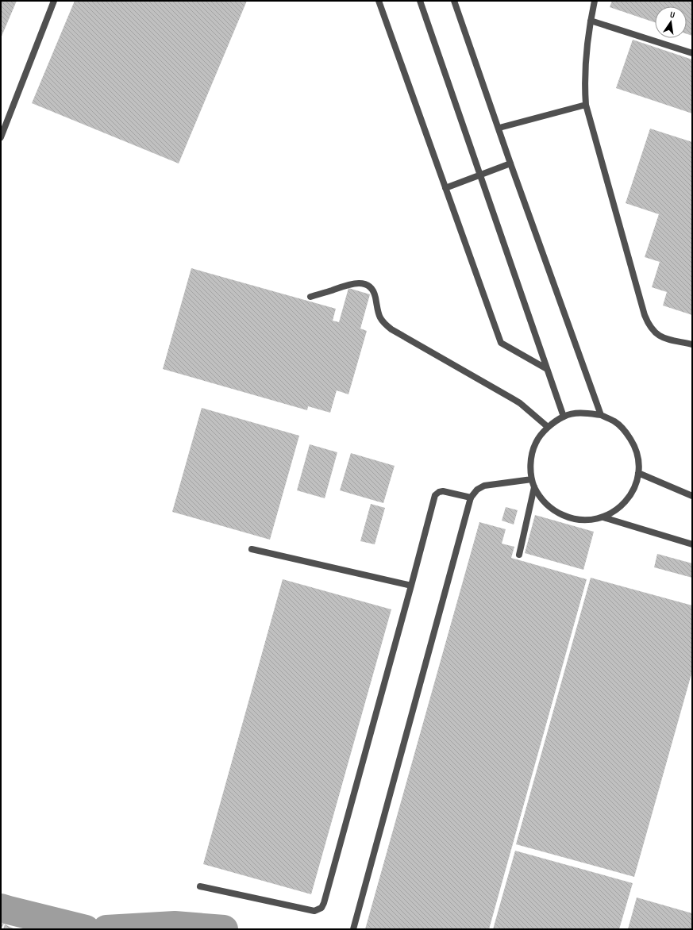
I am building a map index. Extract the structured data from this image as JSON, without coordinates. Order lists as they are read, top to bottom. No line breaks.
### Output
{"north":"top"}
